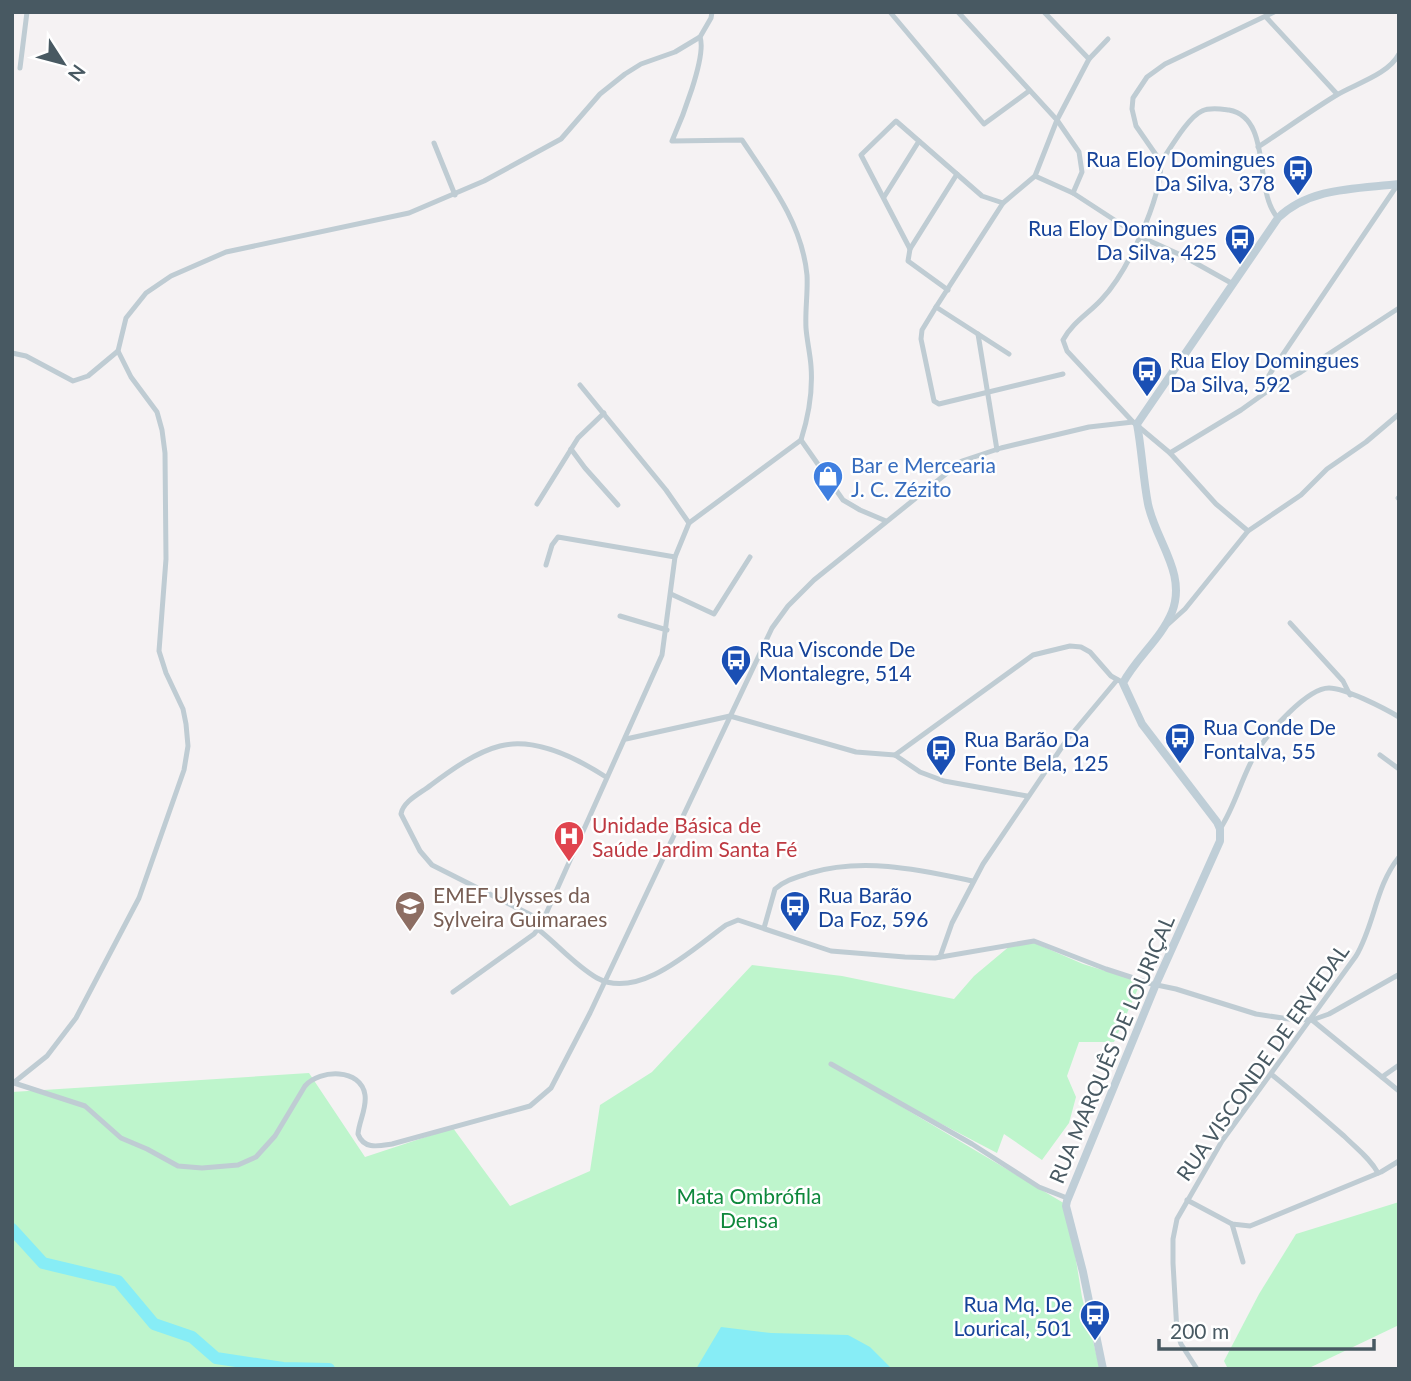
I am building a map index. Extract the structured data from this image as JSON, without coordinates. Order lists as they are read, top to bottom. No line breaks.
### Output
{"streets":{"main road":["RUA MARQUÊS DE LOURIÇAL"],"street":["RUA VISCONDE DE ERVEDAL"]},"parks":["Mata Ombrófila Densa"],"places":{"bus stop":["Rua Eloy Domingues Da Silva, 378","Rua Eloy Domingues Da Silva, 425","Rua Eloy Domingues Da Silva, 592","Rua Visconde De Montalegre, 514","Rua Conde De Fontalva, 55","Rua Barão Da Fonte Bela, 125","Rua Barão Da Foz, 596","Rua Mq. De Lourical, 501"],"shop":["Bar e Mercearia J. C. Zézito"],"hospital":["Unidade Básica de Saúde Jardim Santa Fé"],"school or university":["EMEF Ulysses da Sylveira Guimaraes"]},"scale_bar":"200 m","north":"bottom right"}
